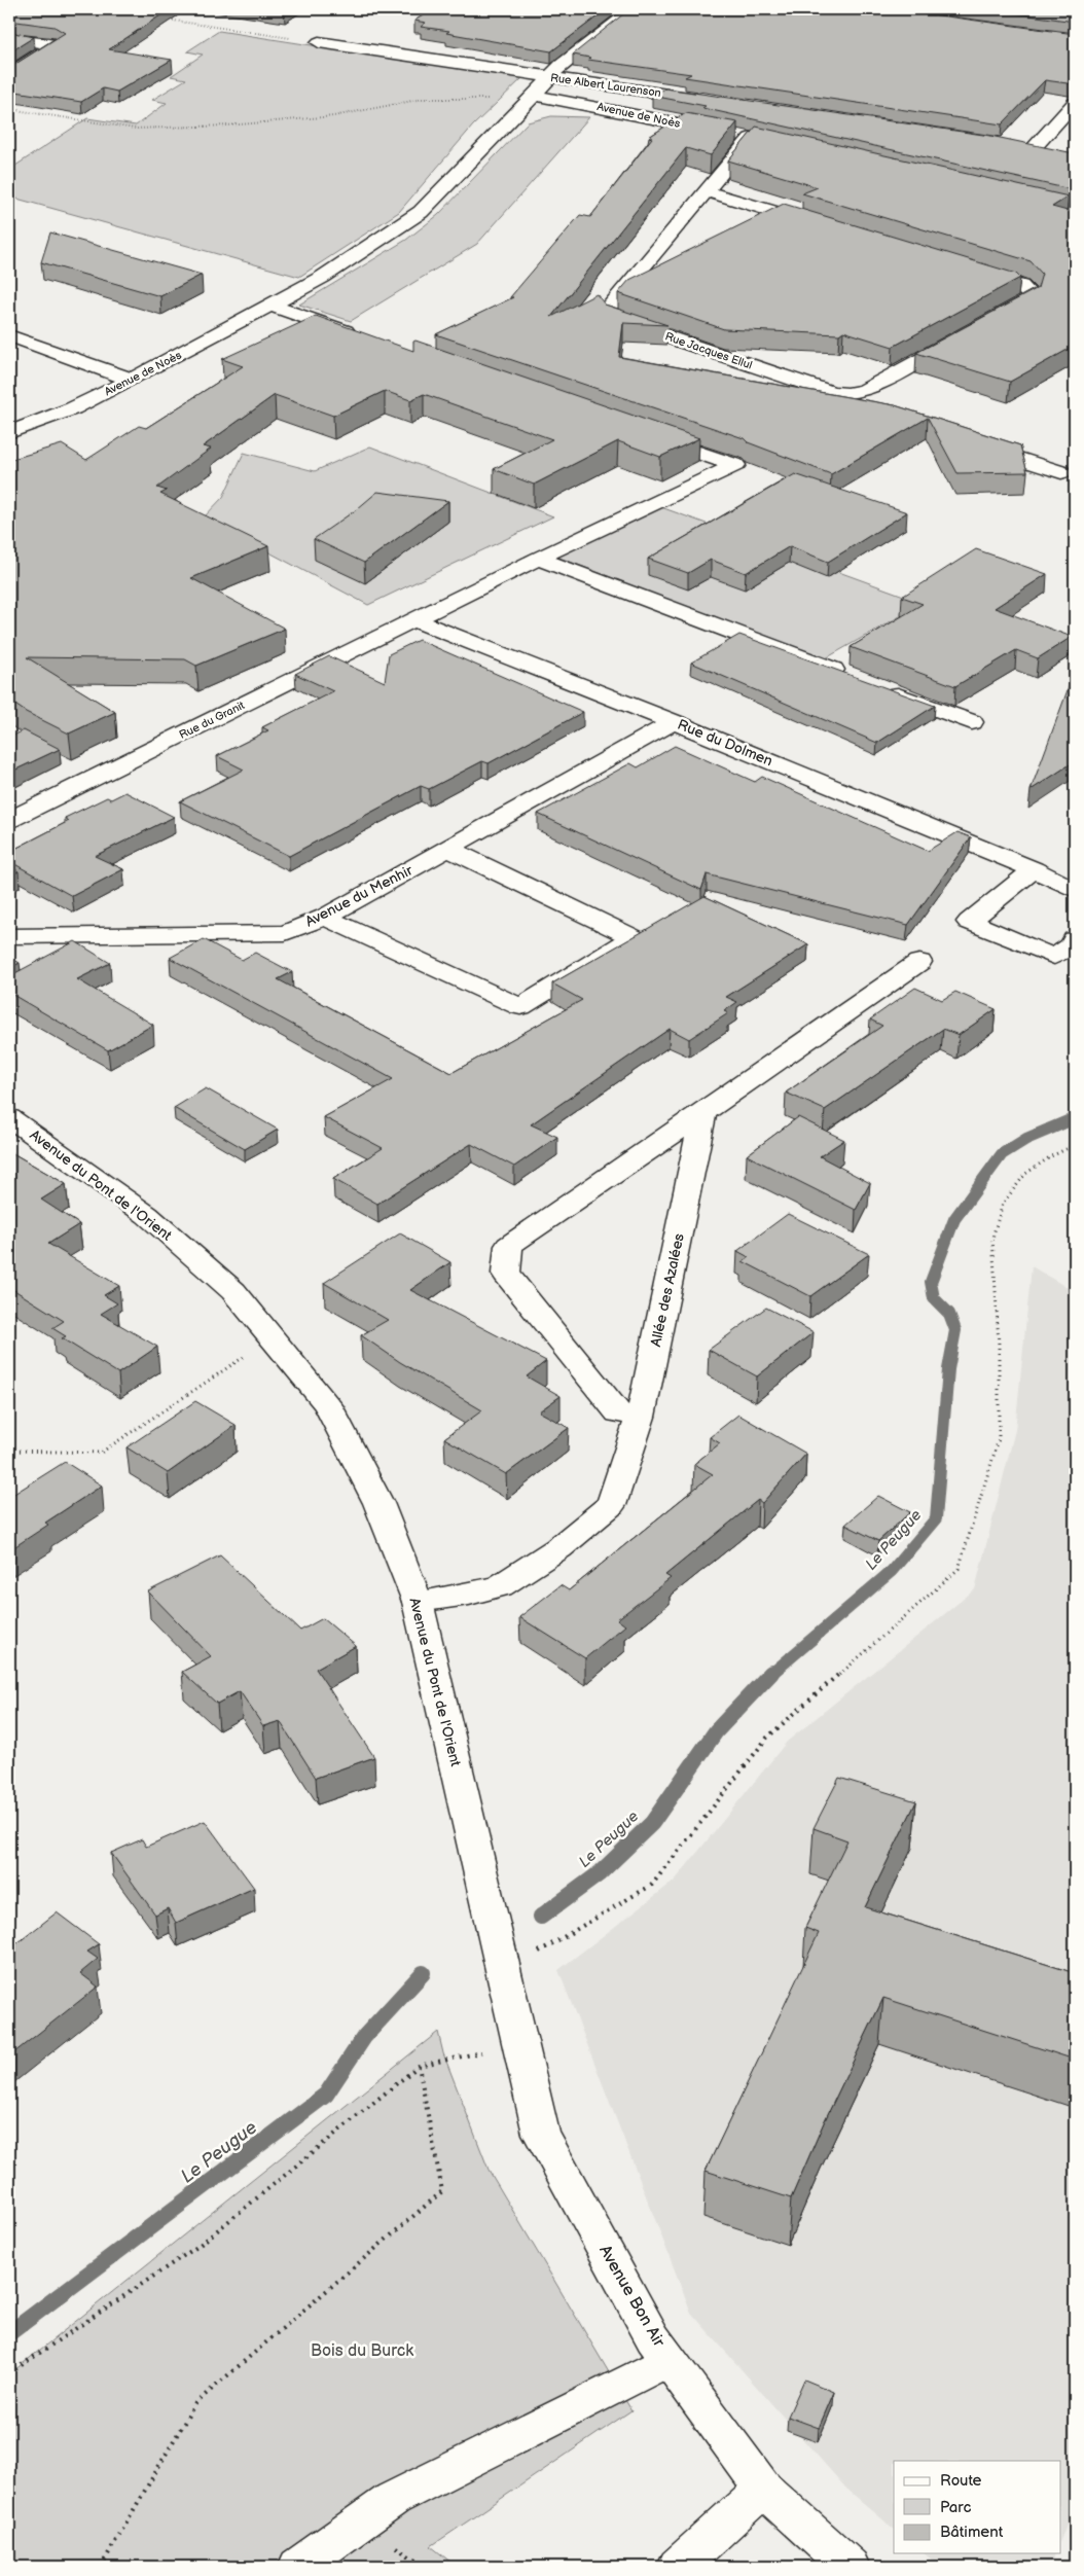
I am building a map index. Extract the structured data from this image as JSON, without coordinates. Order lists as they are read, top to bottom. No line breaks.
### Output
{"streets":{"street":["Rue Albert Laurenson","Avenue de Noès","Rue Jacques Ellul","Rue du Granit","Rue du Dolmen","Avenue du Menhir","Avenue du Pont de l'Orient","Allée des Azalées","Avenue Bon Air"]},"crossings":[["Rue Albert Laurenson","Avenue de Noès"],["Avenue de Noès","Rue Jacques Ellul"],["Rue du Granit","Rue du Dolmen"],["Rue du Dolmen","Avenue du Menhir"],["Avenue du Pont de l'Orient","Allée des Azalées"],["Avenue du Pont de l'Orient","Avenue Bon Air"]],"water":["Le Peugue"],"parks":["Bois du Burck"],"legend":["Route","Parc","Bâtiment"]}
